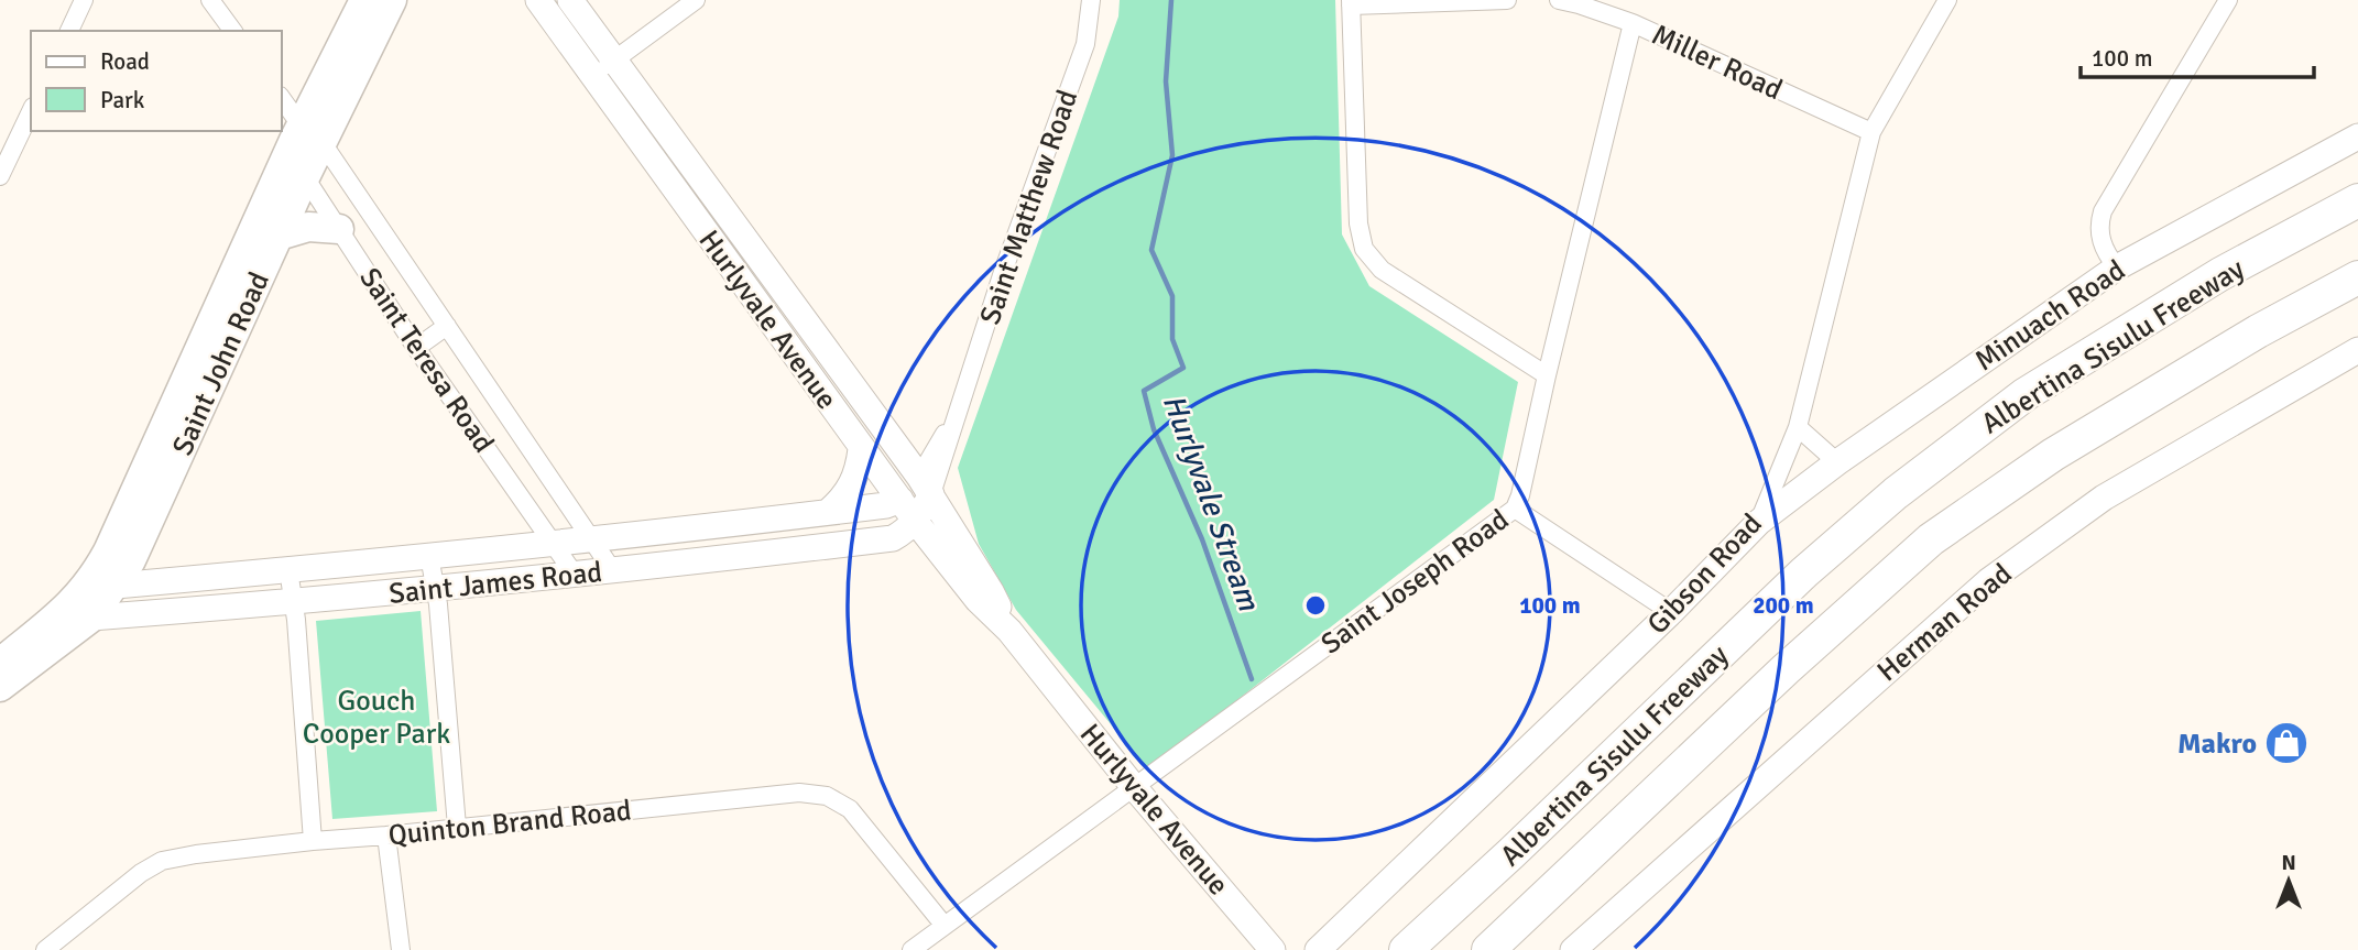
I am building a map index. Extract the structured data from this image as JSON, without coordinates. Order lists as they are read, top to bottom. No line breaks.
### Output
{"streets":{"highway":["Albertina Sisulu Freeway"],"main road":["Saint John Road"],"street":["Miller Road","Saint Matthew Road","Minuach Road","Hurlyvale Avenue","Saint Teresa Road","Gibson Road","Saint Joseph Road","Saint James Road","Herman Road","Quinton Brand Road"]},"crossings":[["Miller Road","Gibson Road"],["Miller Road","Saint Joseph Road"],["Saint Matthew Road","Hurlyvale Avenue"],["Saint Matthew Road","Saint James Road"],["Minuach Road","Gibson Road"],["Hurlyvale Avenue","Saint Joseph Road"],["Hurlyvale Avenue","Saint James Road"],["Saint Teresa Road","Saint John Road"],["Saint Teresa Road","Saint James Road"],["Saint John Road","Saint James Road"],["Saint Joseph Road","Quinton Brand Road"]],"water":["Hurlyvale Stream"],"parks":["Gouch Cooper Park"],"places":{"shop":["Makro"]},"legend":["Road","Park"],"scale_bar":"100 m","north":"top","rings":["100 m","200 m"]}
